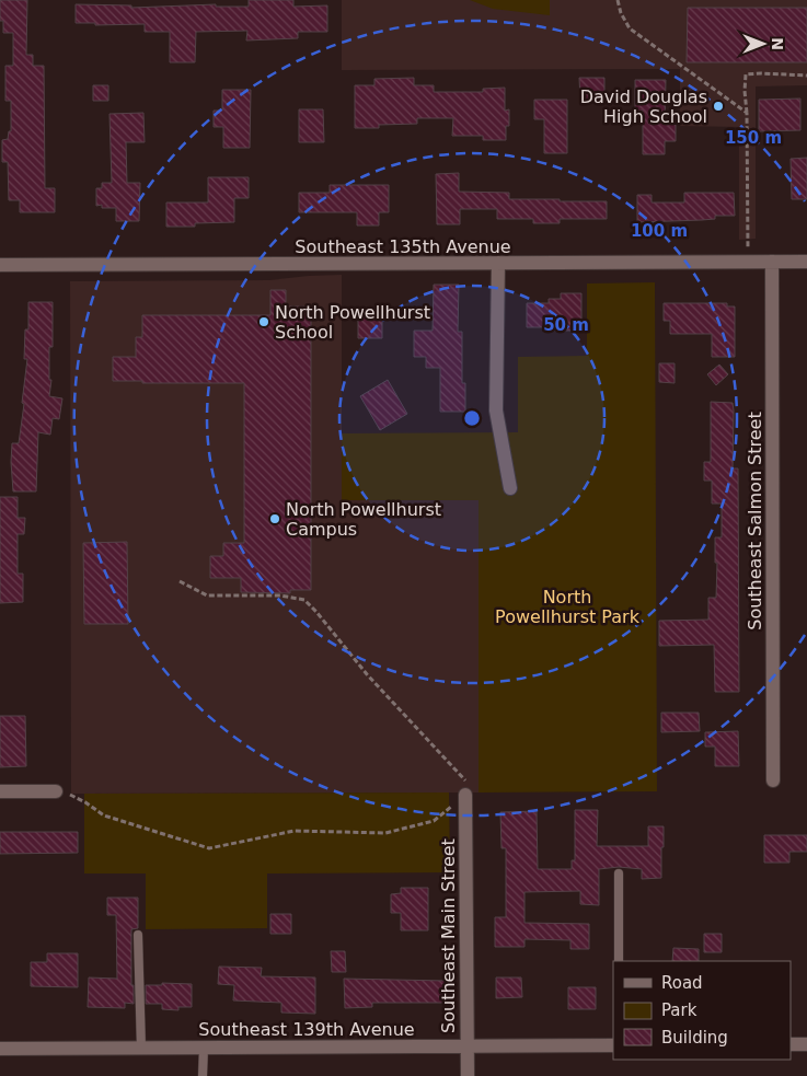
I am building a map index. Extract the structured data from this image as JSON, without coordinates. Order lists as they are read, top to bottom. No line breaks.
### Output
{"streets":{"street":["Southeast 135th Avenue","Southeast Salmon Street","Southeast Main Street","Southeast 139th Avenue"]},"crossings":[["Southeast 135th Avenue","Southeast Salmon Street"],["Southeast Main Street","Southeast 139th Avenue"]],"parks":["North Powellhurst Park"],"places":["David Douglas High School","North Powellhurst School","North Powellhurst Campus"],"legend":["Road","Park","Building"],"north":"right","rings":["150 m","100 m","50 m"]}
